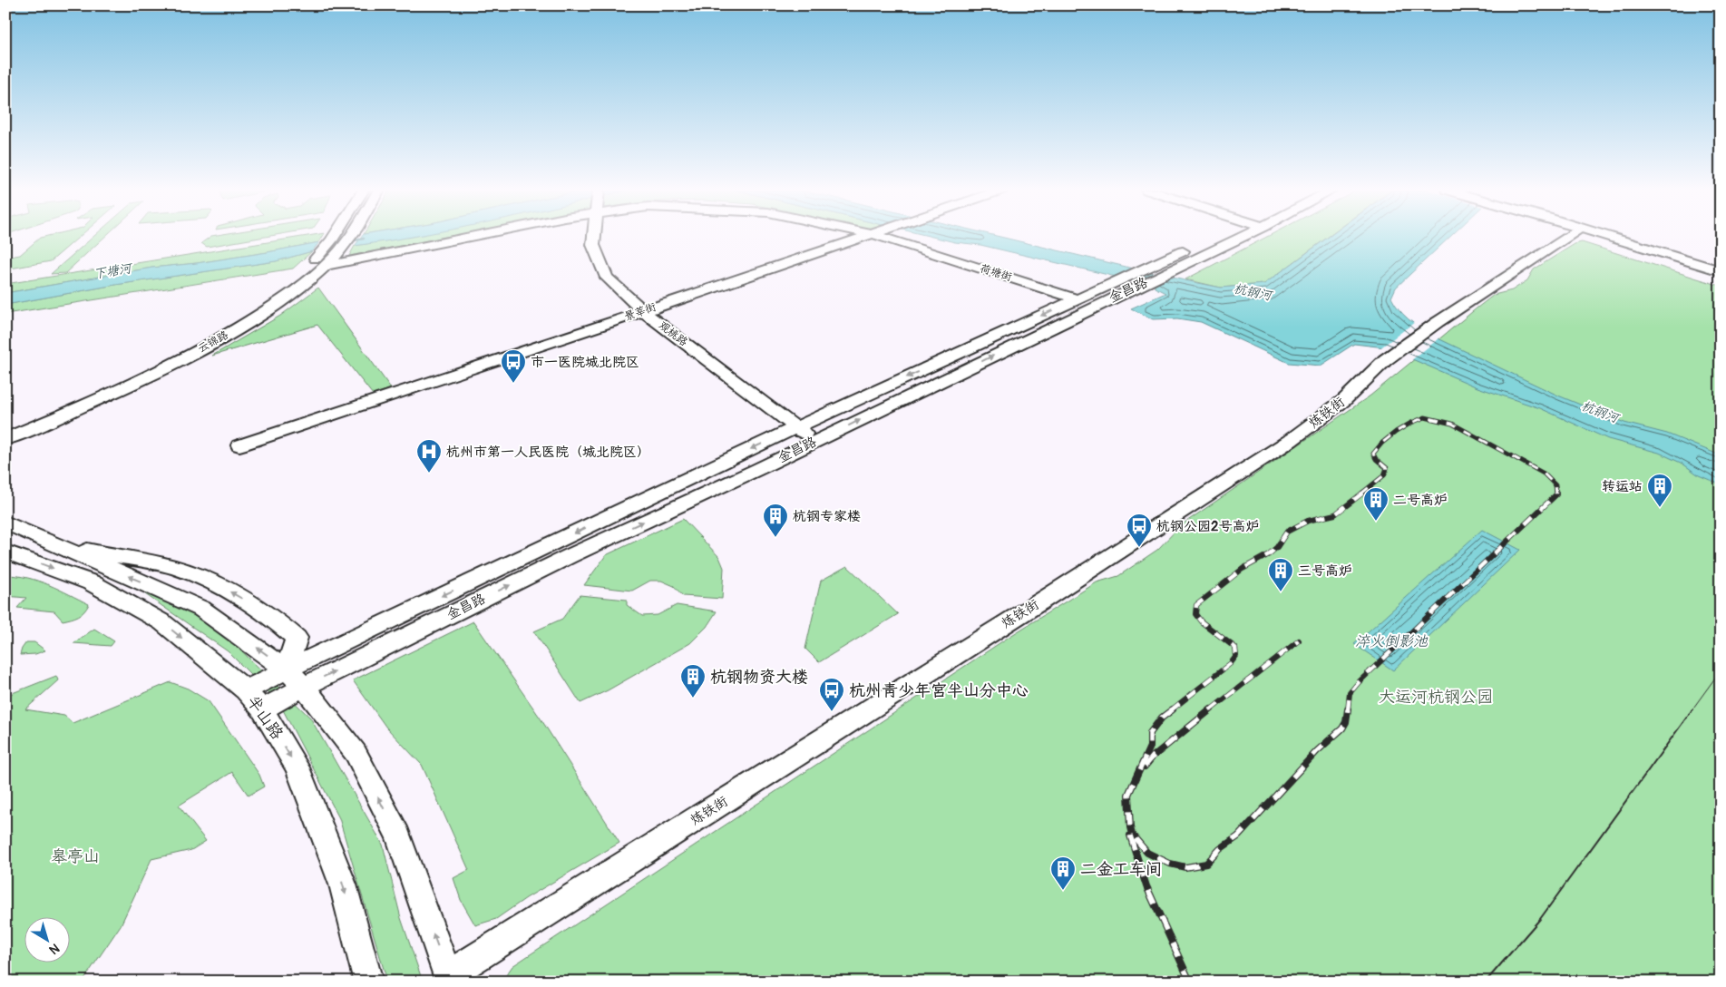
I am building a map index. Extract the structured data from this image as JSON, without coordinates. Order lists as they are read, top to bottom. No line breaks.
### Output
{"streets":{"main road":["荷塘街","金昌路","景莘街","观桃路","云锦路","炼铁街","半山路"]},"crossings":[["荷塘街","金昌路"],["荷塘街","云锦路"],["金昌路","观桃路"],["金昌路","半山路"],["景莘街","观桃路"]],"water":["下塘河","杭钢河","淬火倒影池"],"parks":["大运河杭钢公园","皋亭山"],"places":{"bus stop":["市一医院城北院区","杭钢公园2号高炉","杭州青少年宫半山分中心"],"hospital":["杭州市第一人民医院（城北院区）"],"building":["转运站","二号高炉","杭钢专家楼","三号高炉","杭钢物资大楼","二金工车间"]},"north":"bottom right"}
